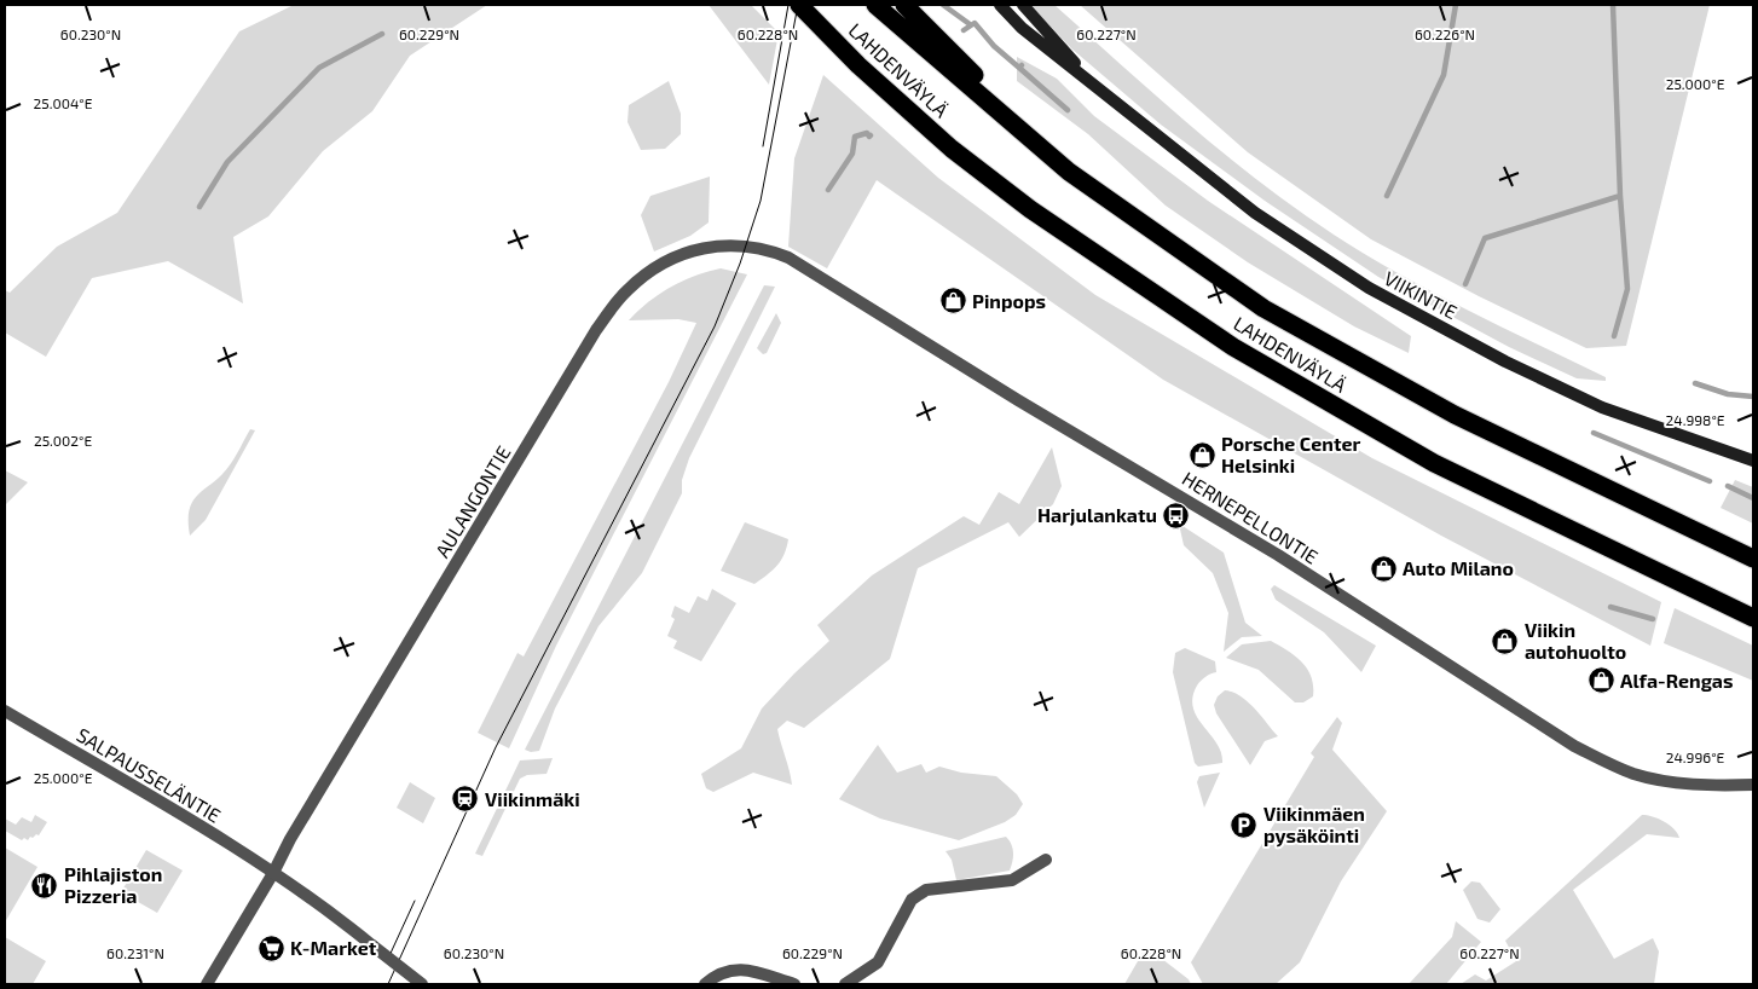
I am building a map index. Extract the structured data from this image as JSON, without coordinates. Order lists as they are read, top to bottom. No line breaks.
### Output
{"streets":{"highway":["LAHDENVÄYLÄ"],"main road":["VIIKINTIE"],"street":["AULANGONTIE","HERNEPELLONTIE","SALPAUSSELÄNTIE"]},"crossings":[["AULANGONTIE","HERNEPELLONTIE"],["AULANGONTIE","SALPAUSSELÄNTIE"]],"places":{"shop":["Pinpops","Porsche Center Helsinki","Auto Milano","Viikin autohuolto","Alfa-Rengas"],"bus stop":["Harjulankatu"],"station":["Viikinmäki"],"parking":["Viikinmäen pysäköinti"],"restaurant":["Pihlajiston Pizzeria"],"supermarket":["K-Market"]},"coordinates":["60.230°N","60.229°N","60.227°N","60.228°N","60.226°N","25.000°E","25.004°E","24.998°E","25.002°E","24.996°E","60.231°N"]}
